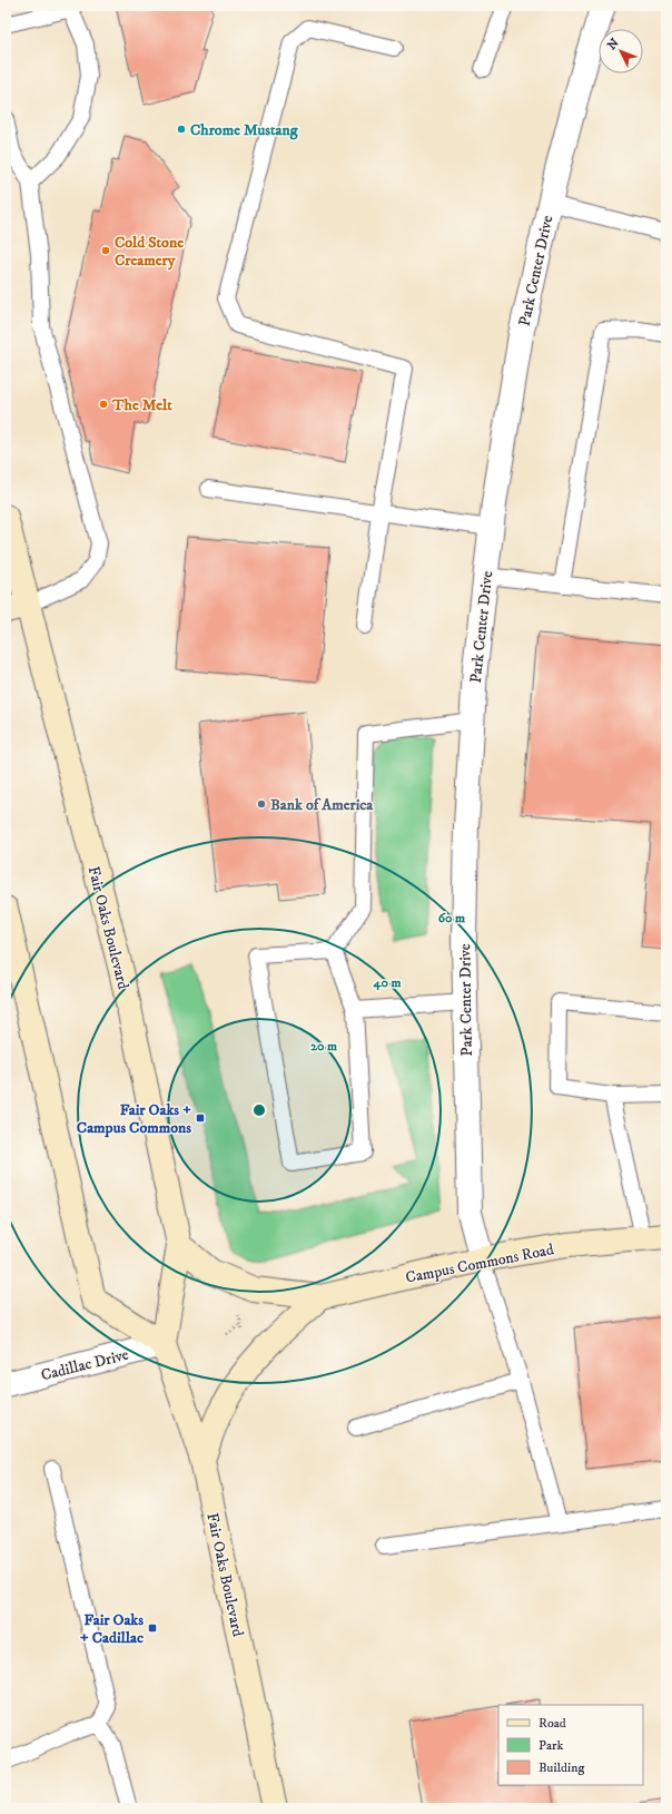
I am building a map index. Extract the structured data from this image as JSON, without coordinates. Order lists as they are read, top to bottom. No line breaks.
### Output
{"streets":{"main road":["Fair Oaks Boulevard","Campus Commons Road"],"street":["Park Center Drive","Cadillac Drive"]},"crossings":[["Park Center Drive","Campus Commons Road"],["Fair Oaks Boulevard","Cadillac Drive"]],"places":{"other":["Chrome Mustang","Cold Stone Creamery","The Melt","Bank of America"],"transit":["Fair Oaks + Campus Commons","Fair Oaks + Cadillac"]},"legend":["Road","Park","Building"],"north":"top left","rings":["60 m","40 m","20 m"]}
